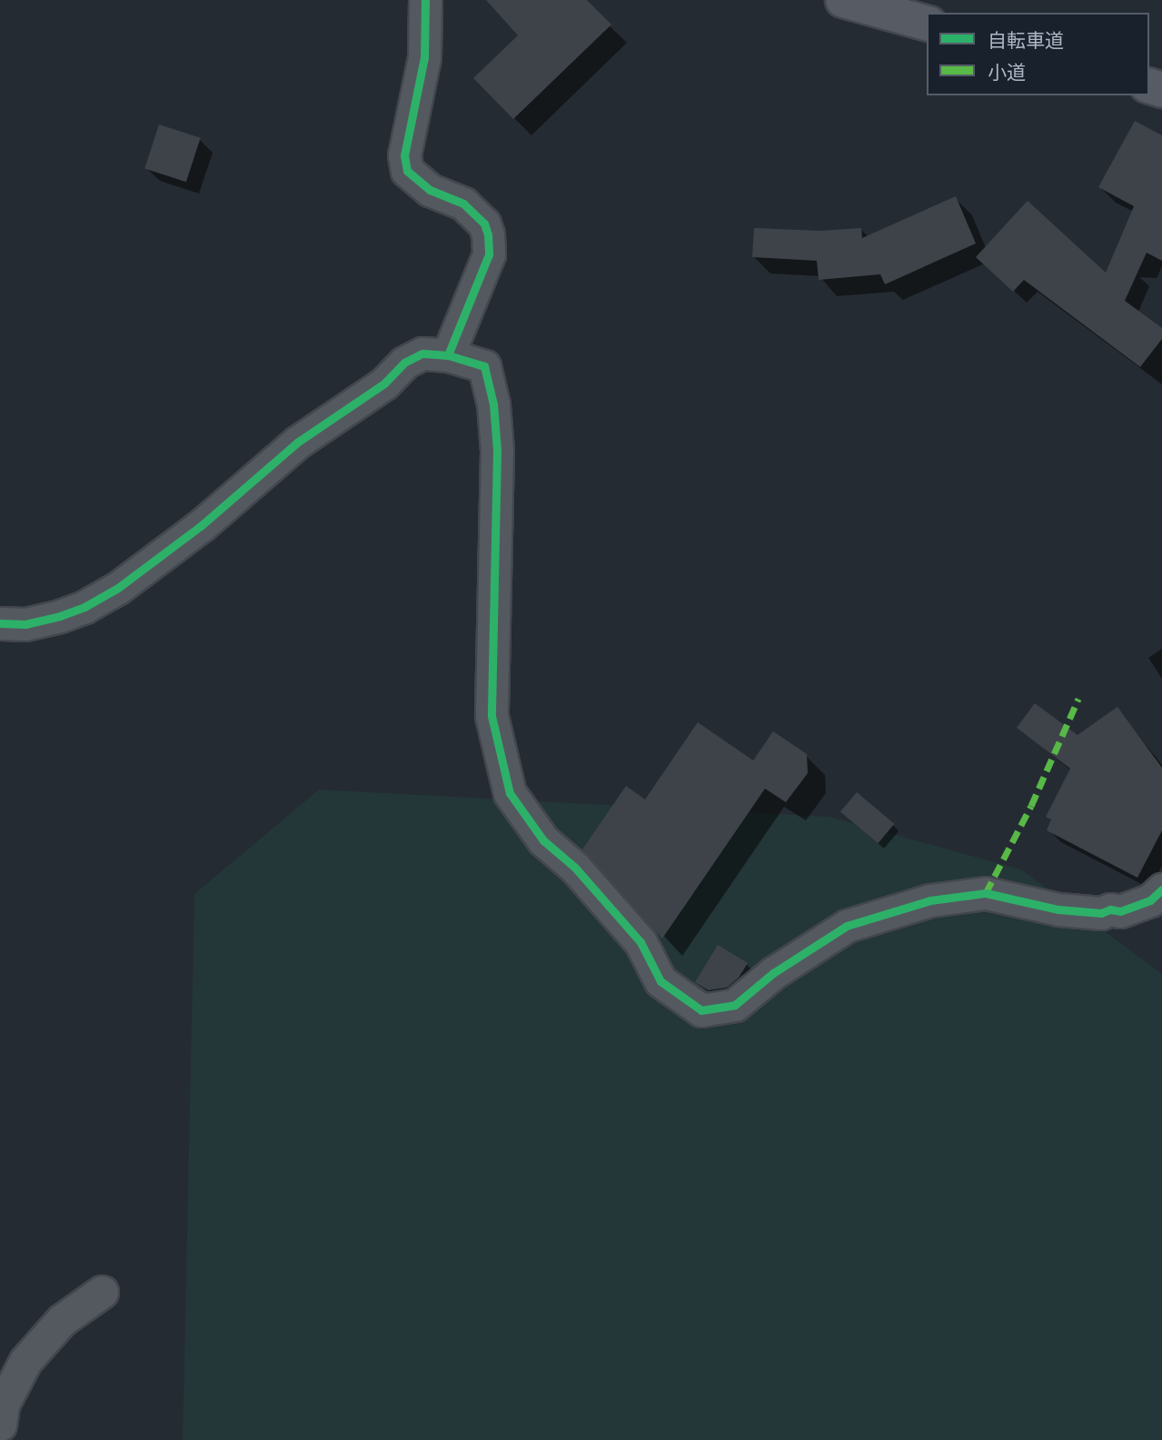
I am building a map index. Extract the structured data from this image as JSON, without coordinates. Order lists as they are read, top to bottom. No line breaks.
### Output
{"legend":["自転車道","小道"]}
